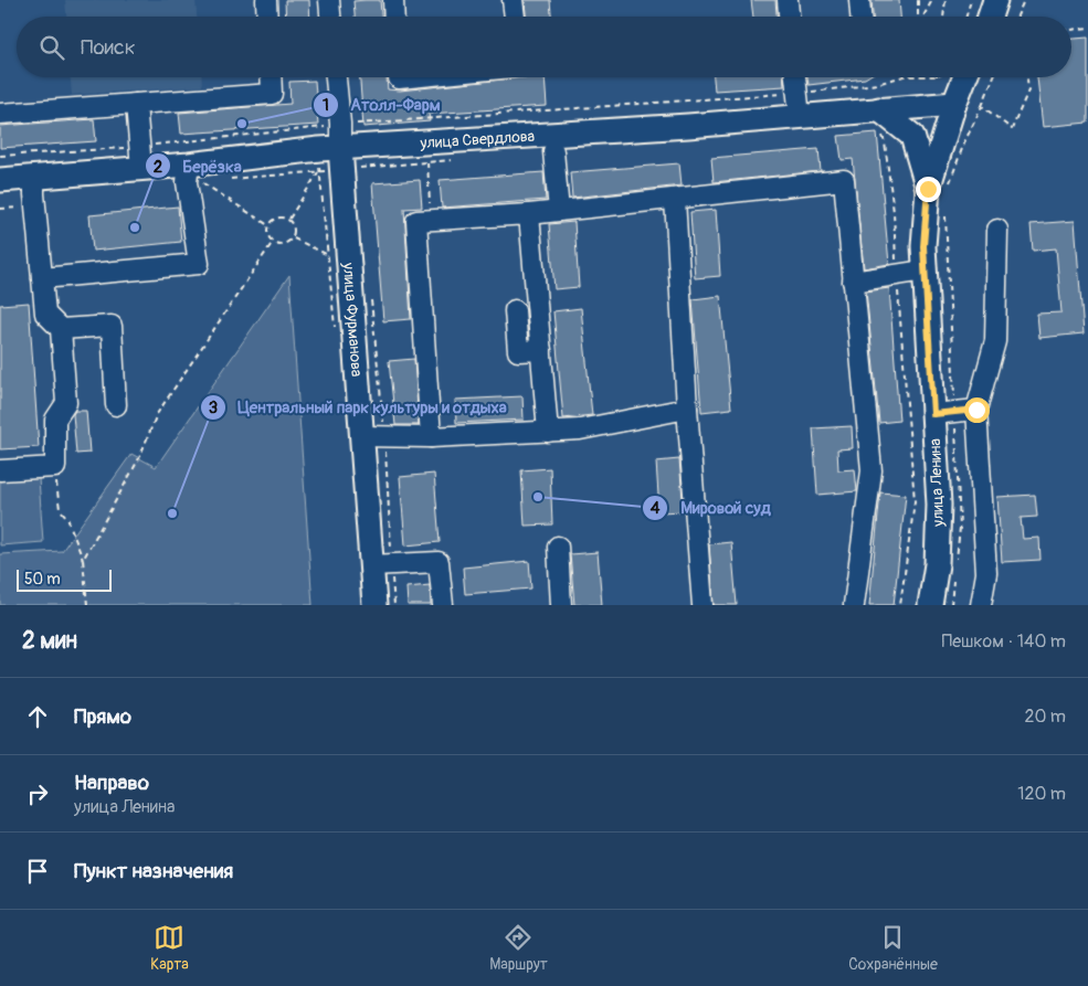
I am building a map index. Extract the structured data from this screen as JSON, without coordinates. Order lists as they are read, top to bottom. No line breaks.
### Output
{"streets":{"main road":["улица Свердлова","улица Фурманова","улица Ленина"]},"crossings":[["улица Свердлова","улица Фурманова"],["улица Свердлова","улица Ленина"]],"places":["Атолл-Фарм","Берёзка","Мировой суд","Центральный парк культуры и отдыха"],"scale_bar":"50 m","page":{"search":"Поиск","scale":"50 m","heading":["2 мин","Пешком · 140 m"],"list":[["Прямо","20 m"],["Направо","улица Ленина","120 m"],"Пункт назначения"],"nav":["Карта","Маршрут","Сохранённые"]}}
